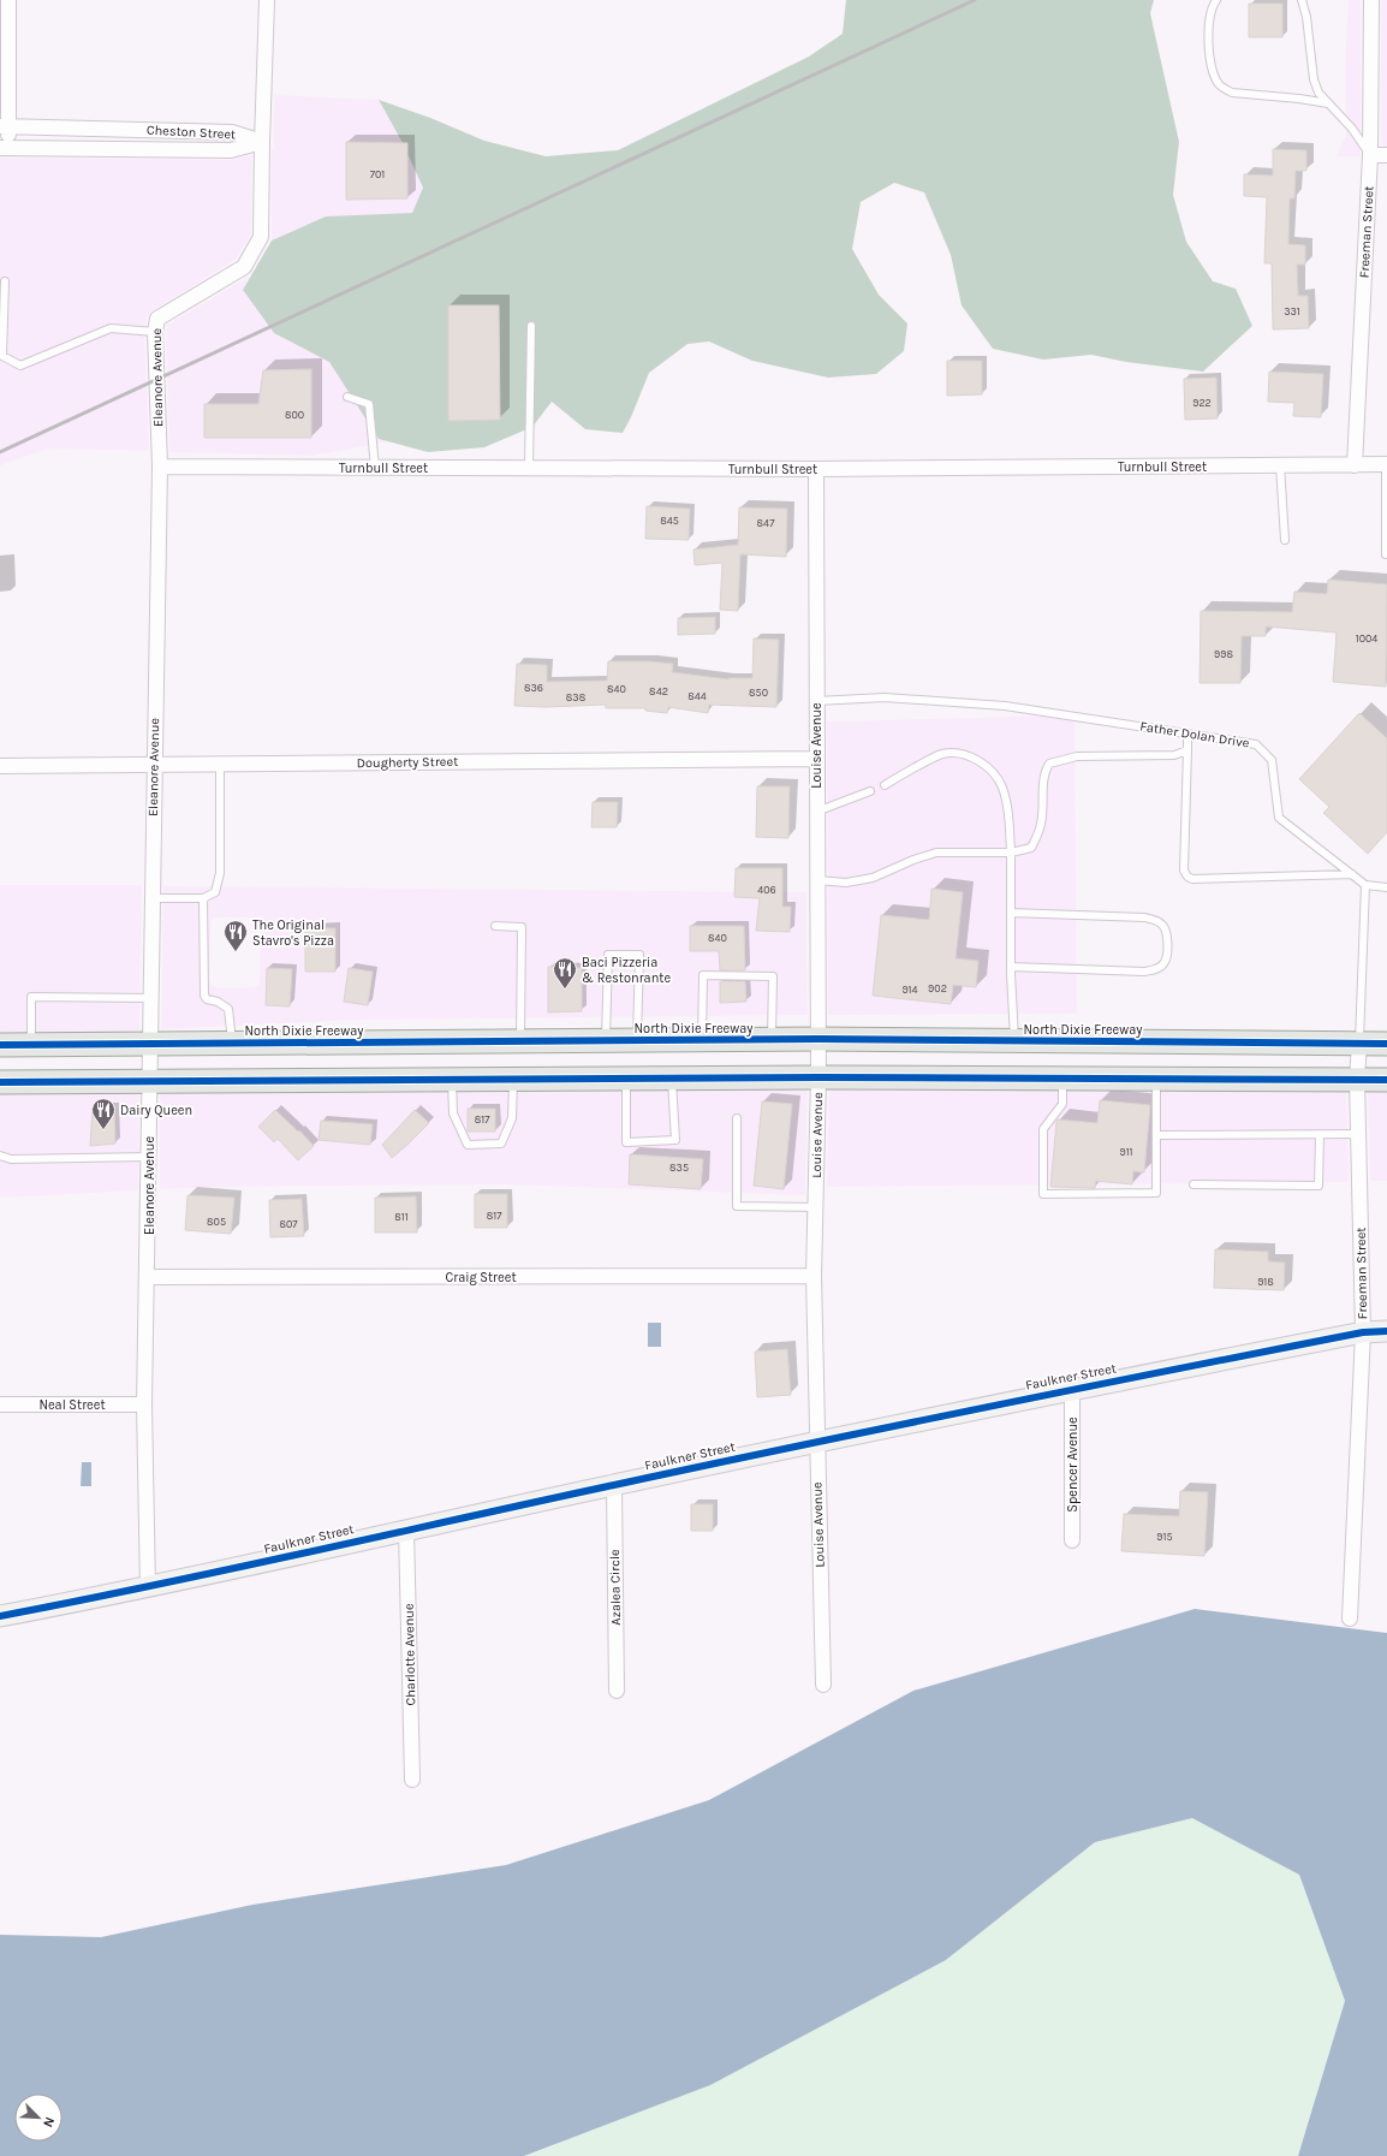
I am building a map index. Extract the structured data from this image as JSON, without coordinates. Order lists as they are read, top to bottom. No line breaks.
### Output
{"streets":{"main road":["North Dixie Freeway"],"street":["Cheston Street","Freeman Street","Eleanore Avenue","Turnbull Street","Louise Avenue","Dougherty Street","Craig Street","Faulkner Street","Neal Street","Spencer Avenue","Azalea Circle","Charlotte Avenue"],"lane":["Father Dolan Drive"]},"crossings":[["Cheston Street","Eleanore Avenue"],["Freeman Street","Turnbull Street"],["Freeman Street","North Dixie Freeway"],["Freeman Street","Faulkner Street"],["Eleanore Avenue","Turnbull Street"],["Eleanore Avenue","Dougherty Street"],["Eleanore Avenue","North Dixie Freeway"],["Eleanore Avenue","Craig Street"],["Eleanore Avenue","Faulkner Street"],["Eleanore Avenue","Neal Street"],["Turnbull Street","Louise Avenue"],["Father Dolan Drive","Louise Avenue"],["Louise Avenue","Dougherty Street"],["Louise Avenue","North Dixie Freeway"],["Louise Avenue","Craig Street"],["Louise Avenue","Faulkner Street"],["Faulkner Street","Spencer Avenue"],["Faulkner Street","Azalea Circle"],["Faulkner Street","Charlotte Avenue"]],"places":{"restaurant":["The Original Stavro's Pizza","Baci Pizzeria & Restonrante","Dairy Queen"]},"house_numbers":["701","331","922","800","845","847","1004","998","836","840","842","850","844","838","406","840","902","914","817","911","835","817","811","805","807","918","915"],"north":"bottom right"}
